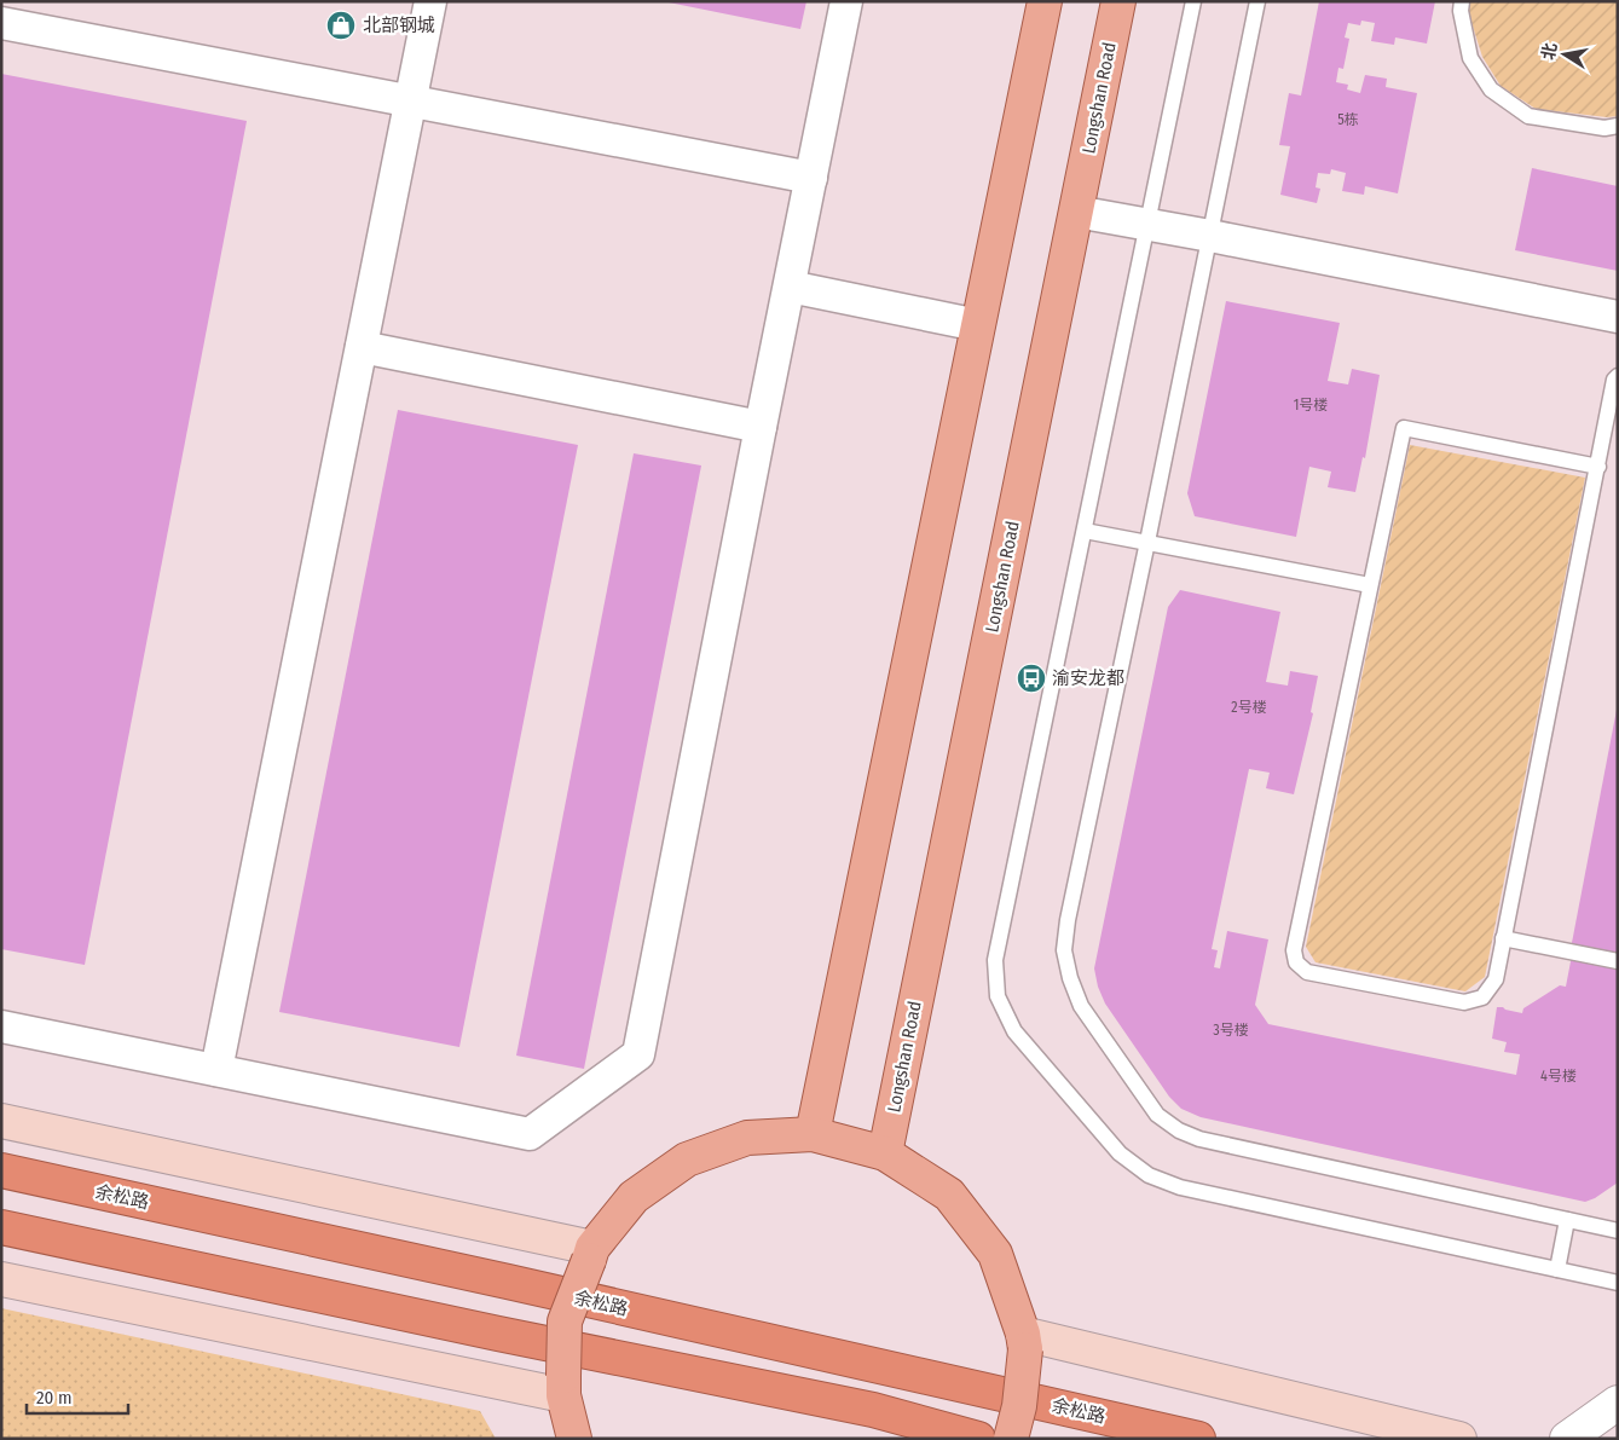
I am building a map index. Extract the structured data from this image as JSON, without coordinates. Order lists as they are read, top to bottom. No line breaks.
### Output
{"streets":{"highway":["余松路"],"main road":["Longshan Road"]},"places":{"shop":["北部钢城"],"bus stop":["渝安龙都"]},"house_numbers":["5栋","1号楼","2号楼","3号楼","4号楼"],"scale_bar":"20 m","north":"left"}
